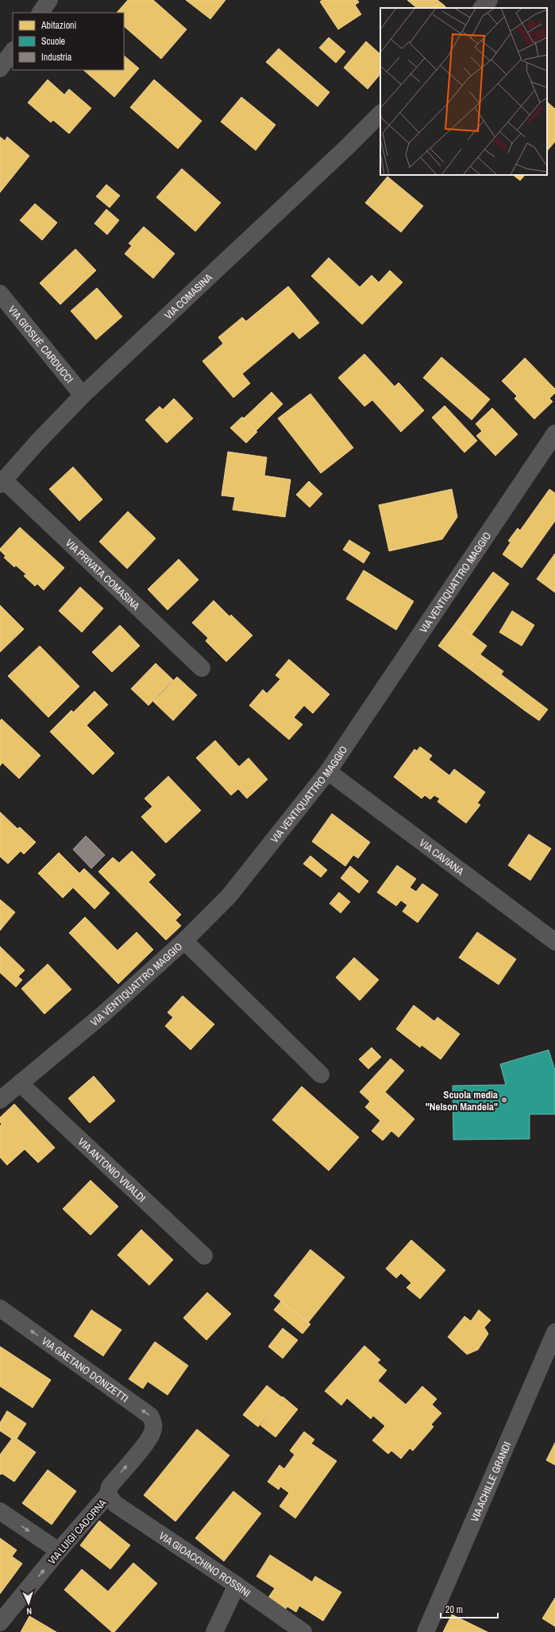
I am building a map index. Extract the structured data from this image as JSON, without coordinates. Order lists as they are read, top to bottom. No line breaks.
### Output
{"streets":{"street":["VIA COMASINA","VIA GIOSUÈ CARDUCCI","VIA PRIVATA COMASINA","VIA VENTIQUATTRO MAGGIO","VIA CAVIANA","VIA ANTONIO VIVALDI","VIA GAETANO DONIZETTI","VIA ACHILLE GRANDI","VIA LUIGI CADORNA","VIA GIOACCHINO ROSSINI"]},"crossings":[["VIA COMASINA","VIA GIOSUÈ CARDUCCI"],["VIA COMASINA","VIA PRIVATA COMASINA"],["VIA VENTIQUATTRO MAGGIO","VIA CAVIANA"],["VIA VENTIQUATTRO MAGGIO","VIA ANTONIO VIVALDI"],["VIA GAETANO DONIZETTI","VIA LUIGI CADORNA"],["VIA LUIGI CADORNA","VIA GIOACCHINO ROSSINI"]],"one_way":["VIA GAETANO DONIZETTI","VIA LUIGI CADORNA"],"places":["Scuola media \"Nelson Mandela\""],"legend":["Abitazioni","Scuole","Industria"],"scale_bar":"20 m","north":"bottom"}
